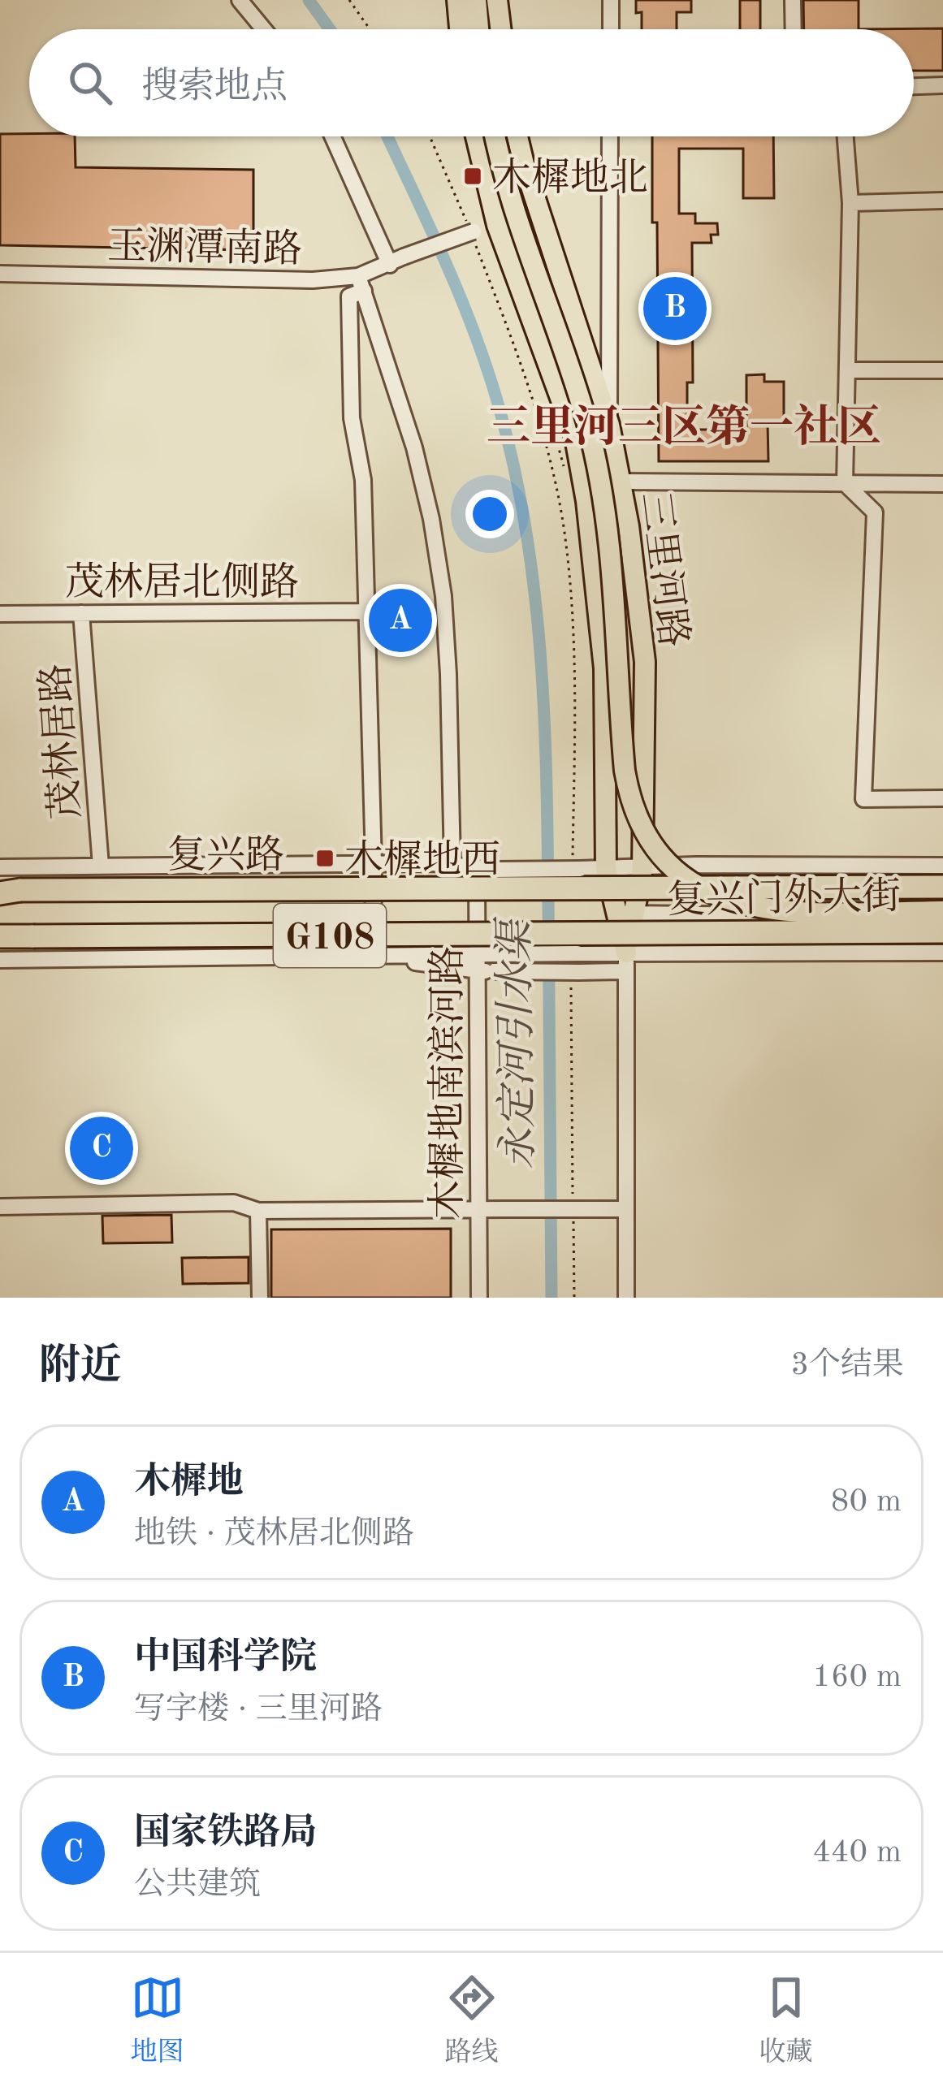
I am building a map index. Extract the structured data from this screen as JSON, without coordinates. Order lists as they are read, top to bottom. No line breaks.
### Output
{"streets":{"highway":["复兴路","复兴门外大街","G108"],"main road":["三里河路"],"street":["玉渊潭南路","茂林居北侧路","茂林居路","木樨地南滨河路"]},"crossings":[["玉渊潭南路","三里河路"],["三里河路","复兴路"],["三里河路","复兴门外大街"],["茂林居北侧路","茂林居路"],["茂林居路","复兴路"],["复兴路","复兴门外大街"],["复兴路","木樨地南滨河路"]],"districts":["三里河三区第一社区"],"water":["永定河引水渠"],"places":{"transit":["木樨地北","木樨地西"]},"page":{"search":"搜索地点","pins":["B","A","C"],"heading":["附近","3个结果"],"list":[{"mark":"A","name":"木樨地","note":"地铁 · 茂林居北侧路","value":"80 m"},{"mark":"B","name":"中国科学院","note":"写字楼 · 三里河路","value":"160 m"},{"mark":"C","name":"国家铁路局","note":"公共建筑","value":"440 m"}],"nav":["地图","路线","收藏"]}}
